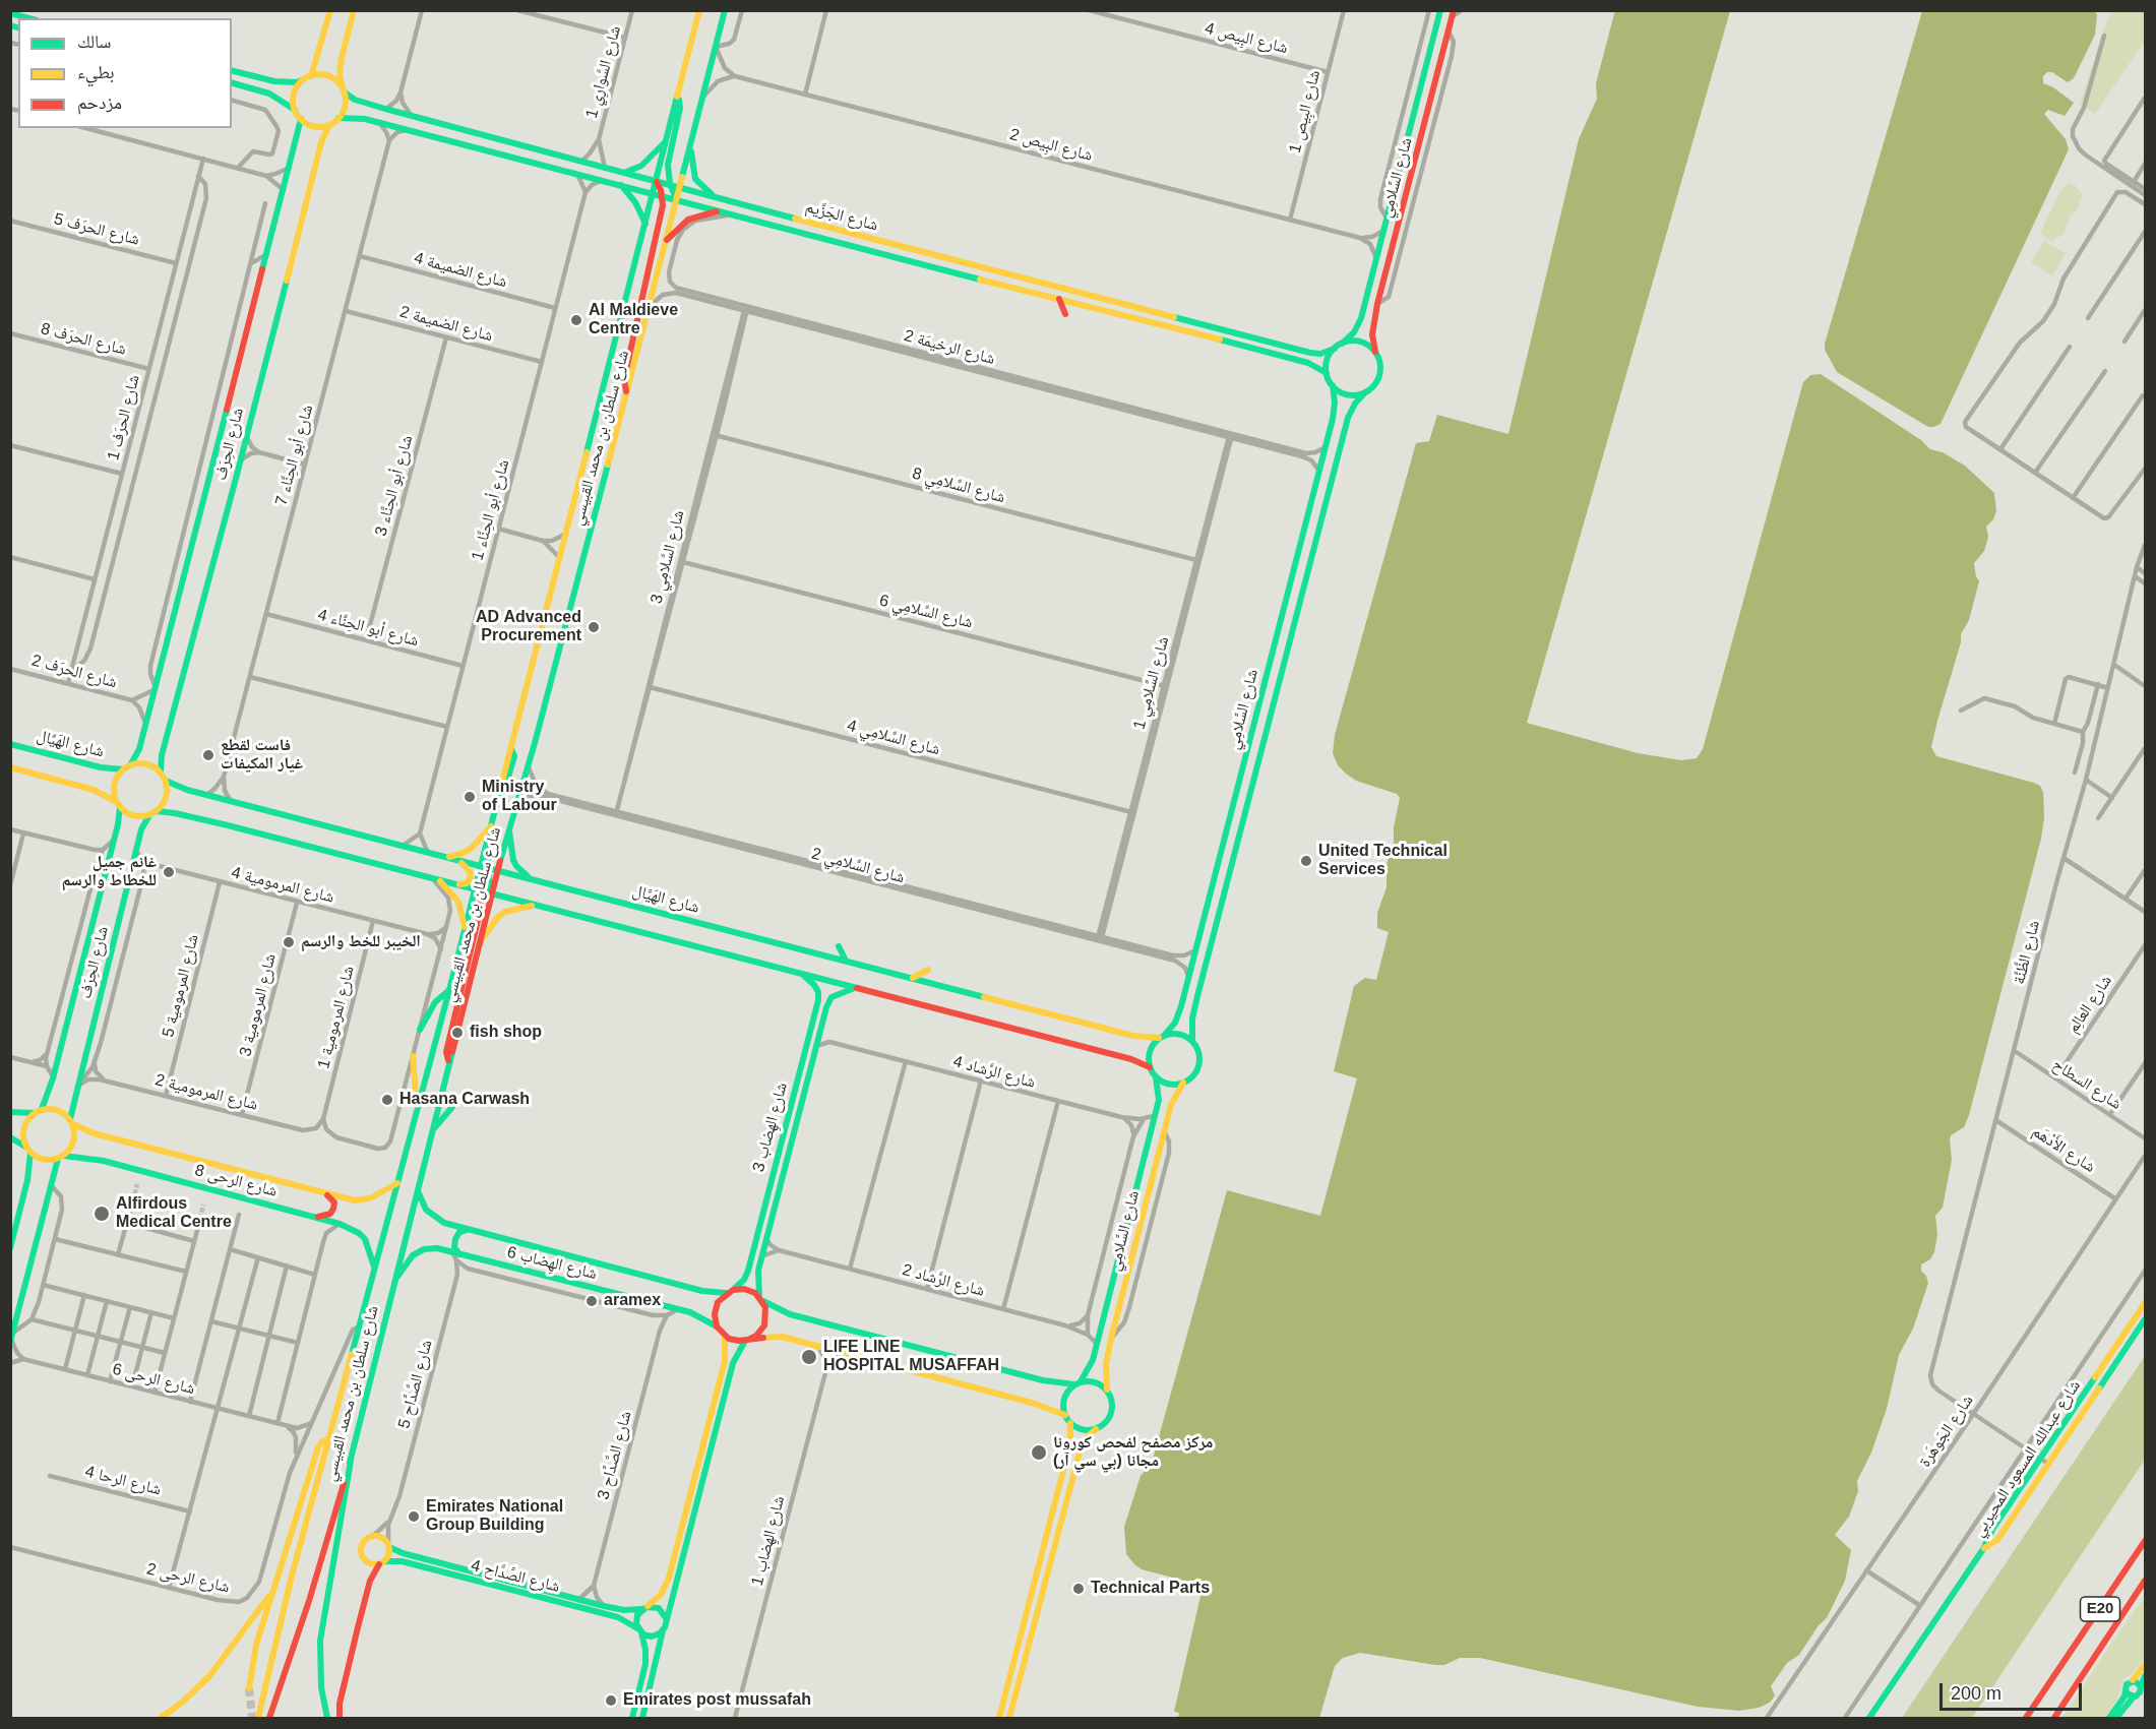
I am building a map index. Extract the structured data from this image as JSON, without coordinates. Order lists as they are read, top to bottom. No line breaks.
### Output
{"streets":{"main road":["شارع السَّلامِي","شارع الجَزِّيم","شارع سلطان بن محمد القبيسي","شارع الحِرَف","شارع الهَيَّال","شارع الهِضاب 3","شارع الرحى 8","شارع الهِضاب 6","شارع عبدالله المسعود المحيربي","شارع الصَّدَّاح 4","E20"],"street":["شارع البِيص 4","شارع السَّوارِي 1","شارع البِيص 1","شارع البِيص 2","شارع الحرَف 5","شارع الضميمة 4","شارع الضميمة 2","شارع الحرَف 8","شارع الرخيمَة 2","شارع الحرَف 1","شارع أبو الحِنَّاء 7","شارع أبو الحِنَّاء 3","شارع السَّلامِي 8","شارع أبو الحِنَّاء 1","شارع السَّلامِي 3","شارع السَّلامِي 6","شارع أبو الحِنَّاء 4","شارع الحرَف 2","شارع السَّلامِي 1","شارع السَّلامِي 4","شارع السَّلامِي 2","شارع المرمومية 4","شارع الظَّنَّة","شارع المرمومية 5","شارع العالِم","شارع المرمومية 3","شارع المرمومية 1","شارع الرَّشاد 4","شارع السطاح","شارع المرمومية 2","شارع الأَدْهَم","شارع الرَّشاد 2","شارع الرحى 6","شارع الصَّدَّاح 5","شارع الجَوهَرة","شارع الصَّدَّاح 3","شارع الرحا 4","شارع الهِضاب 1","شارع الرحى 2"]},"crossings":[["شارع البِيص 4","شارع البِيص 1"],["شارع السَّوارِي 1","شارع الجَزِّيم"],["شارع البِيص 1","شارع البِيص 2"],["شارع السَّلامِي","شارع الجَزِّيم"],["شارع السَّلامِي","شارع الرخيمَة 2"],["شارع السَّلامِي","شارع الهَيَّال"],["شارع السَّلامِي","شارع السَّلامِي 2"],["شارع السَّلامِي","شارع الرَّشاد 4"],["شارع السَّلامِي","شارع الرَّشاد 2"],["شارع الجَزِّيم","شارع الرخيمَة 2"],["شارع الجَزِّيم","شارع سلطان بن محمد القبيسي"],["شارع الجَزِّيم","شارع الحِرَف"],["شارع الحرَف 5","شارع الحرَف 1"],["شارع الضميمة 4","شارع أبو الحِنَّاء 7"],["شارع الضميمة 4","شارع أبو الحِنَّاء 1"],["شارع الضميمة 2","شارع أبو الحِنَّاء 7"],["شارع الضميمة 2","شارع أبو الحِنَّاء 3"],["شارع الضميمة 2","شارع أبو الحِنَّاء 1"],["شارع الحرَف 8","شارع الحرَف 1"],["شارع الرخيمَة 2","شارع سلطان بن محمد القبيسي"],["شارع الرخيمَة 2","شارع السَّلامِي 3"],["شارع الرخيمَة 2","شارع السَّلامِي 1"],["شارع الحرَف 1","شارع الحرَف 2"],["شارع سلطان بن محمد القبيسي","شارع الهَيَّال"],["شارع سلطان بن محمد القبيسي","شارع السَّلامِي 2"],["شارع سلطان بن محمد القبيسي","شارع الرحى 8"],["شارع سلطان بن محمد القبيسي","شارع الهِضاب 6"],["شارع سلطان بن محمد القبيسي","شارع الرحى 2"],["شارع الحِرَف","شارع الحرَف 2"],["شارع الحِرَف","شارع الهَيَّال"],["شارع الحِرَف","شارع المرمومية 4"],["شارع الحِرَف","شارع المرمومية 2"],["شارع الحِرَف","شارع الرحى 8"],["شارع أبو الحِنَّاء 7","شارع أبو الحِنَّاء 4"],["شارع أبو الحِنَّاء 7","شارع الهَيَّال"],["شارع أبو الحِنَّاء 3","شارع أبو الحِنَّاء 4"],["شارع السَّلامِي 8","شارع السَّلامِي 3"],["شارع السَّلامِي 8","شارع السَّلامِي 1"],["شارع أبو الحِنَّاء 1","شارع أبو الحِنَّاء 4"],["شارع السَّلامِي 3","شارع السَّلامِي 6"],["شارع السَّلامِي 3","شارع السَّلامِي 4"],["شارع السَّلامِي 3","شارع السَّلامِي 2"],["شارع السَّلامِي 6","شارع السَّلامِي 1"],["شارع السَّلامِي 1","شارع السَّلامِي 4"],["شارع السَّلامِي 1","شارع السَّلامِي 2"],["شارع المرمومية 4","شارع المرمومية 5"],["شارع المرمومية 4","شارع المرمومية 3"],["شارع المرمومية 4","شارع المرمومية 1"],["شارع الظَّنَّة","شارع السطاح"],["شارع الظَّنَّة","شارع الأَدْهَم"],["شارع الظَّنَّة","شارع الجَوهَرة"],["شارع الظَّنَّة","شارع عبدالله المسعود المحيربي"],["شارع المرمومية 5","شارع المرمومية 2"],["شارع العالِم","شارع السطاح"],["شارع المرمومية 3","شارع المرمومية 2"],["شارع المرمومية 1","شارع المرمومية 2"],["شارع الهِضاب 3","شارع الهِضاب 6"],["شارع الأَدْهَم","شارع الجَوهَرة"],["شارع الهِضاب 6","شارع الصَّدَّاح 5"],["شارع الرحى 6","شارع الرحى 2"],["شارع الصَّدَّاح 5","شارع الصَّدَّاح 4"]],"places":["Al Maldieve Centre","AD Advanced Procurement","فاست لقطع غيار المكيفات","Ministry of Labour","United Technical Services","غانم جمیل للخطاط والرسم","الخیبر للخط والرسم","fish shop","Hasana Carwash","Alfirdous Medical Centre","aramex","LIFE LINE HOSPITAL MUSAFFAH","مركز مصفح لفحص كورونا (بي سي آر) مجانا","Emirates National Group Building","Technical Parts","Emirates post mussafah"],"legend":["سالك","بطيء","مزدحم"],"scale_bar":"200 m"}
